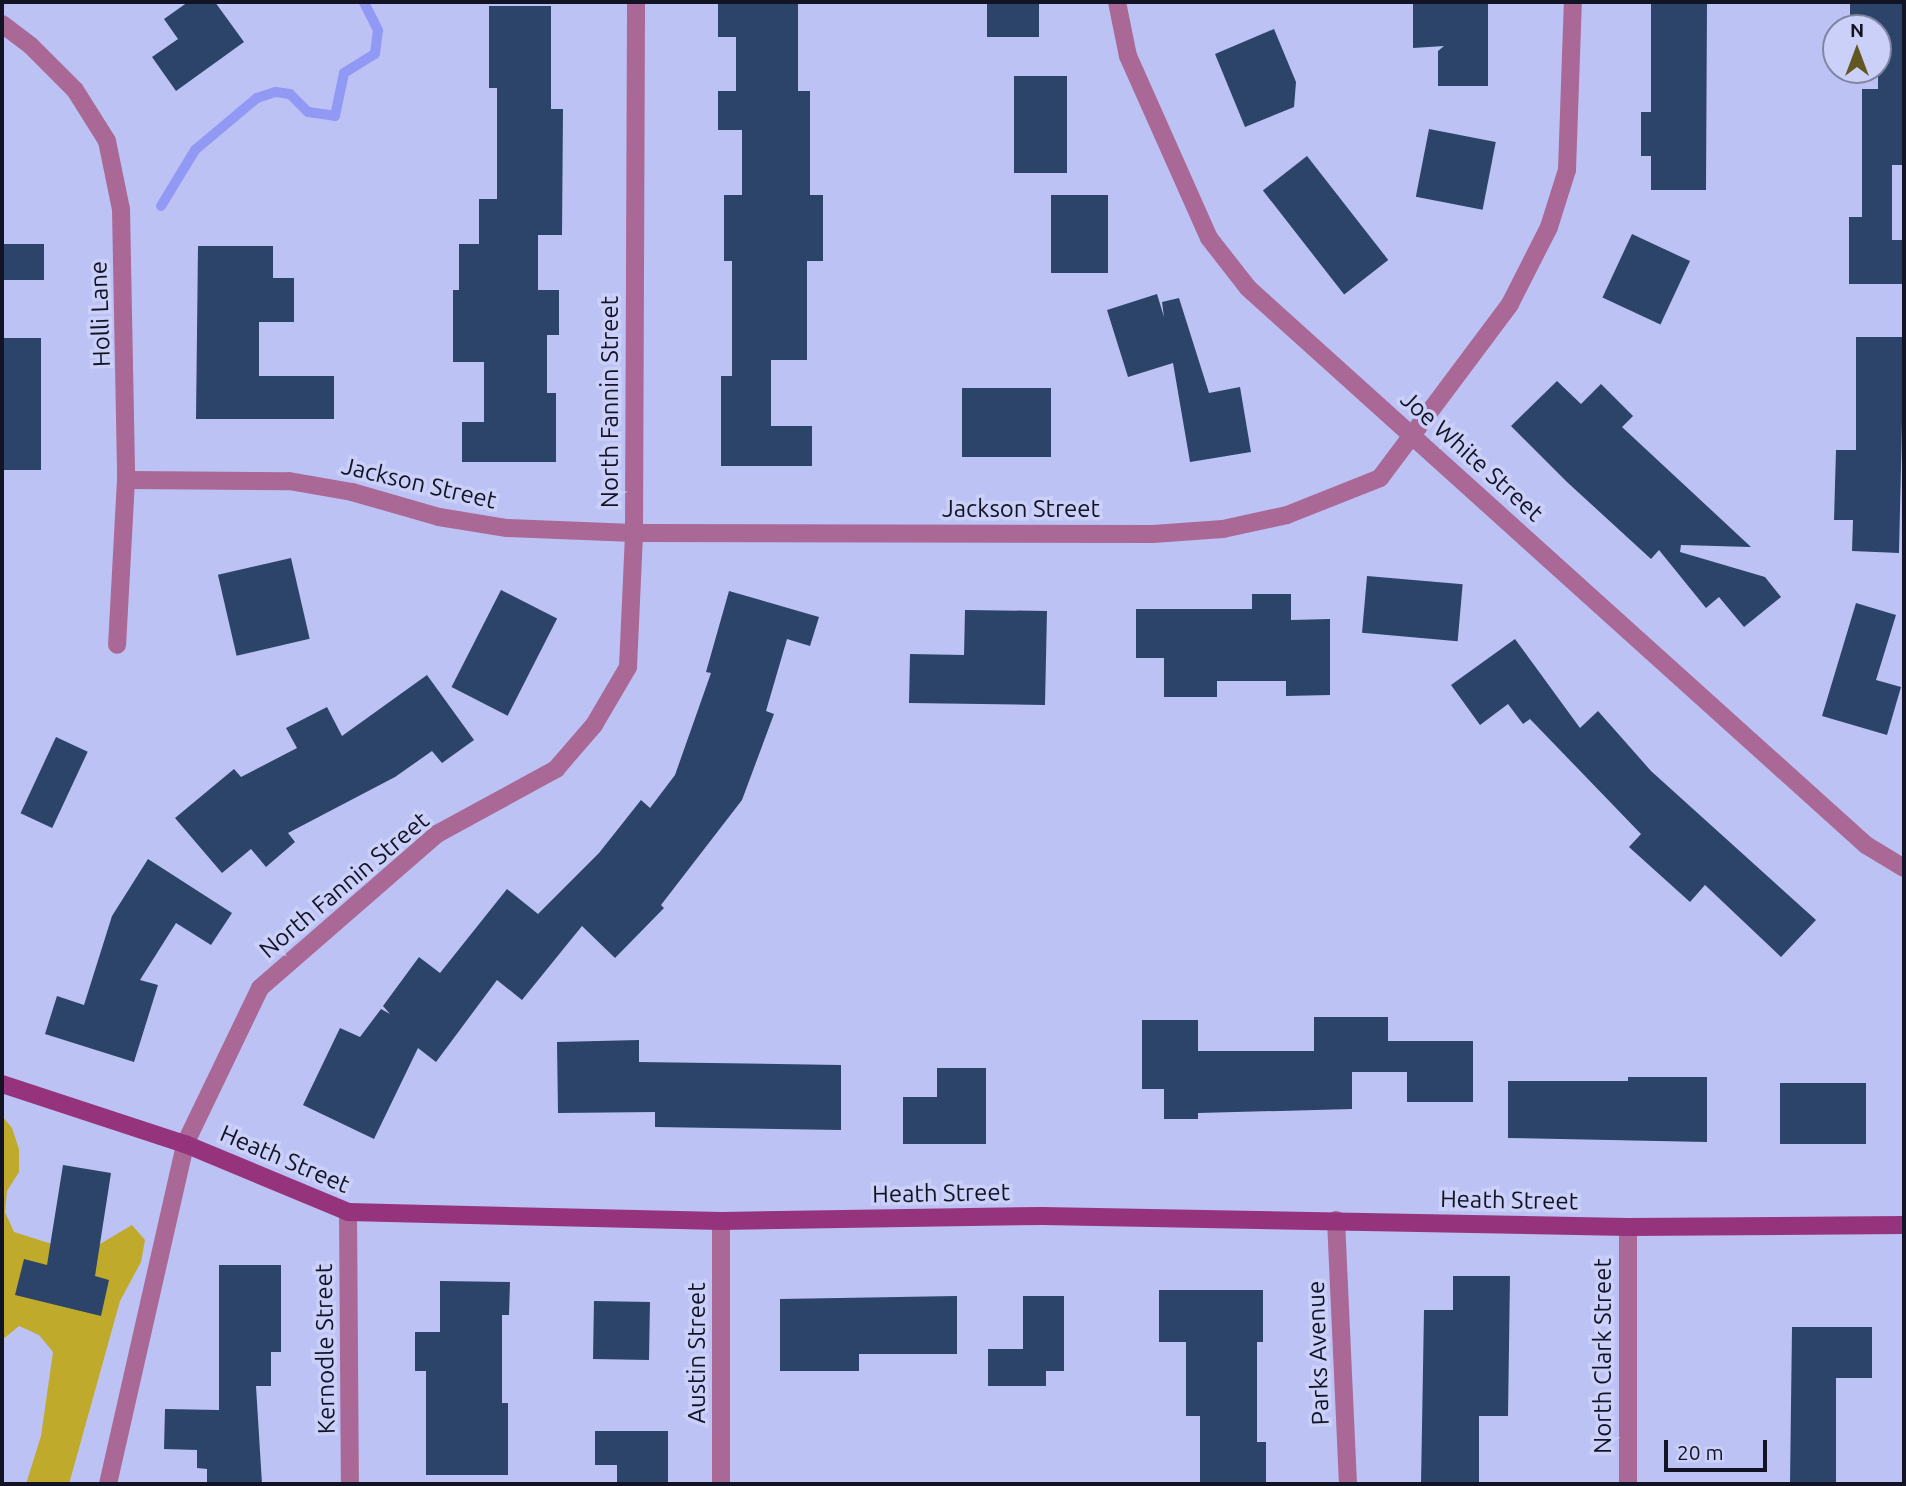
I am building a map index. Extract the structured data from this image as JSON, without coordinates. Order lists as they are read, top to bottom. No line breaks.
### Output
{"streets":{"street":["Holli Lane","North Fannin Street","Joe White Street","Jackson Street","Heath Street","Kernodle Street","Austin Street","Parks Avenue","North Clark Street"]},"crossings":[["Holli Lane","Jackson Street"],["North Fannin Street","Jackson Street"],["North Fannin Street","Heath Street"],["Joe White Street","Jackson Street"],["Heath Street","Kernodle Street"],["Heath Street","Austin Street"],["Heath Street","Parks Avenue"],["Heath Street","North Clark Street"]],"scale_bar":"20 m","north":"top"}
